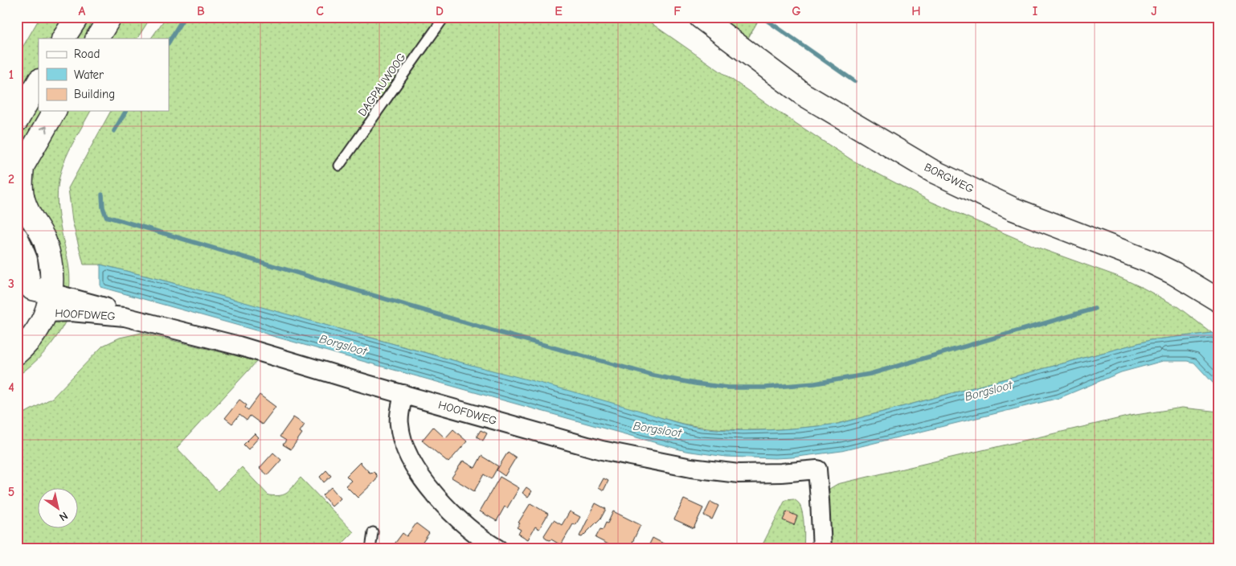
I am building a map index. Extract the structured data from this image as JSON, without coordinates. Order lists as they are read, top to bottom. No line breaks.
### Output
{"streets":{"main road":["BORGWEG"],"street":["HOOFDWEG"],"lane":["DAGPAUWOOG"]},"water":["Borgsloot"],"legend":["Road","Water","Building"],"north":"bottom right","grid":{"columns":["A","B","C","D","E","F","G","H","I","J"],"rows":["1","2","3","4","5"]}}
